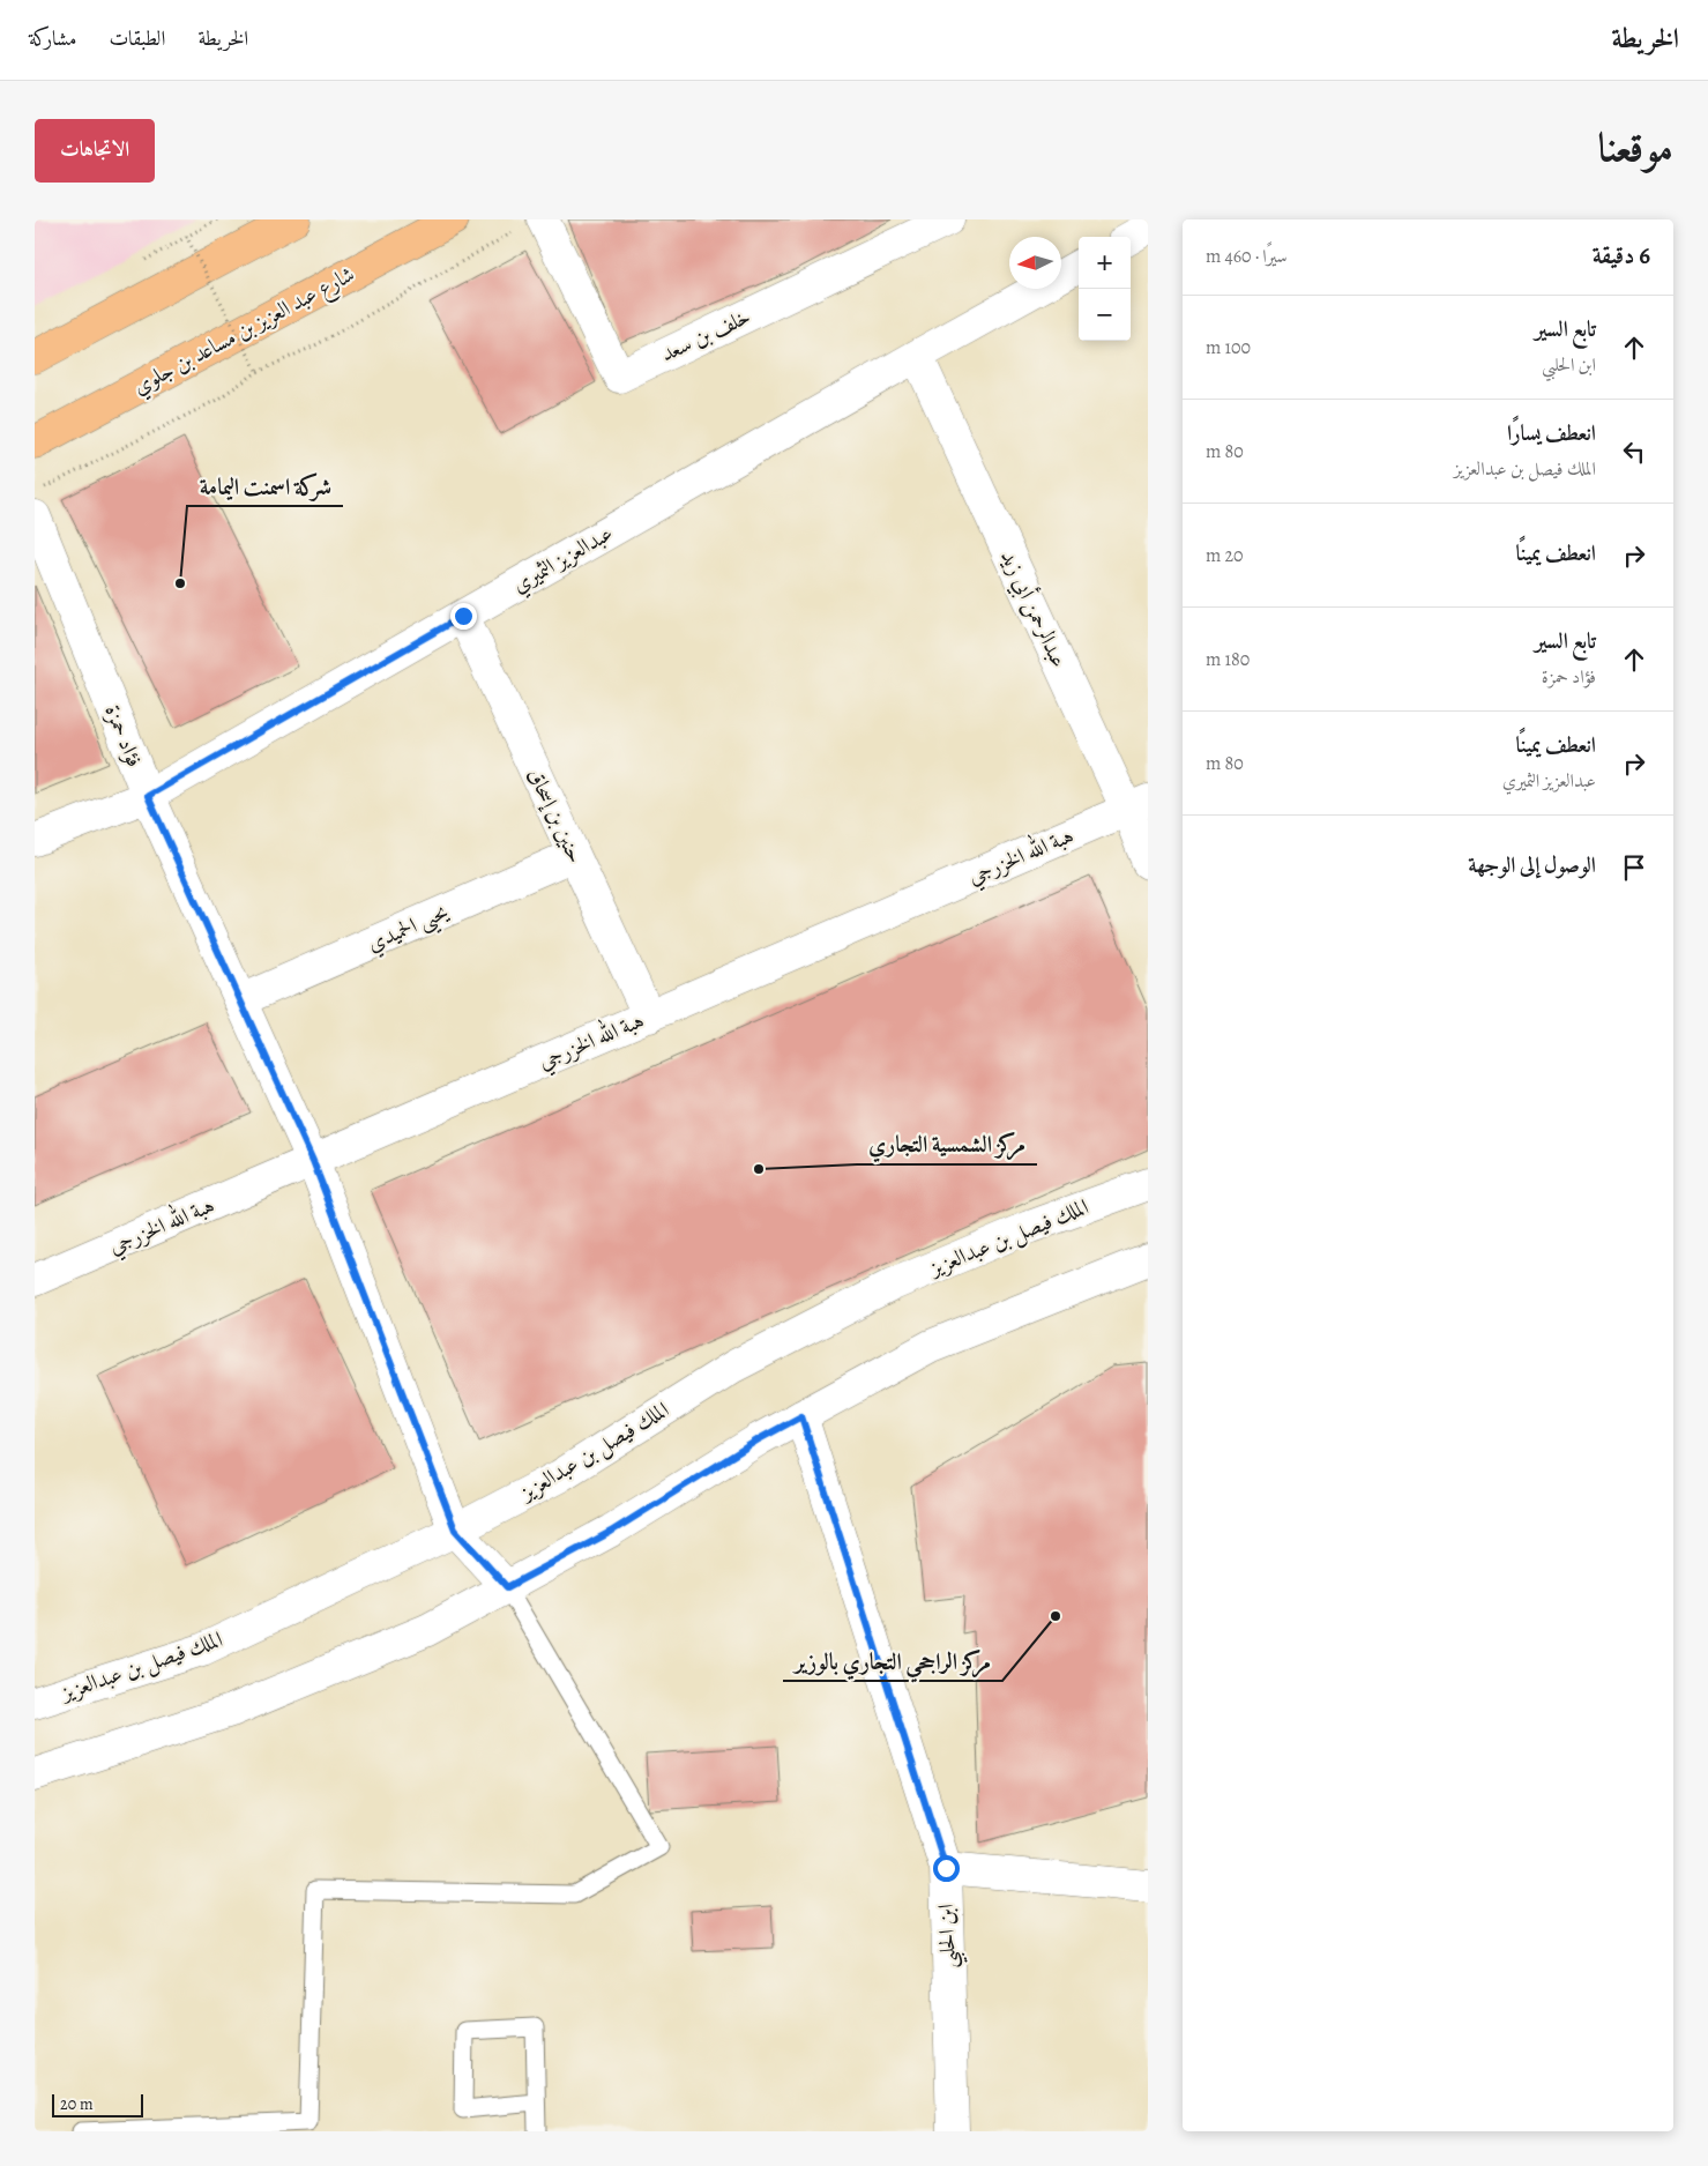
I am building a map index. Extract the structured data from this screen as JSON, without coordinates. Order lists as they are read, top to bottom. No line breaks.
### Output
{"streets":{"main road":["شارع عبد العزيز بن مساعد بن جلوي"],"street":["خلف بن سعد","عبدالعزيز الثميري","عبدالرحمن أبي زيد","فؤاد حمزة","حنين بن إسحاق","هبة الله الخزرجي","يحيى الحميدي","الملك فيصل بن عبدالعزيز","ابن الحلبي"]},"crossings":[["عبدالعزيز الثميري","عبدالرحمن أبي زيد"],["عبدالعزيز الثميري","فؤاد حمزة"],["عبدالعزيز الثميري","حنين بن إسحاق"],["عبدالرحمن أبي زيد","هبة الله الخزرجي"],["فؤاد حمزة","هبة الله الخزرجي"],["فؤاد حمزة","يحيى الحميدي"],["فؤاد حمزة","الملك فيصل بن عبدالعزيز"],["حنين بن إسحاق","هبة الله الخزرجي"],["حنين بن إسحاق","يحيى الحميدي"]],"places":["شركة اسمنت اليمامة","مركز الشمسية التجاري","مركز الراجحي التجاري بالوزير"],"scale_bar":"20 m","north":"left","page":{"header":"الخريطة","nav":["الخريطة","الطبقات","مشاركة"],"title":"موقعنا","buttons":"الاتجاهات","heading":["6 دقيقة","سيرًا · 460 m"],"map_buttons":["+","−"],"list":[["تابع السير","ابن الحلبي","100 m"],["انعطف يسارًا","الملك فيصل بن عبدالعزيز","80 m"],["انعطف يمينًا","20 m"],["تابع السير","فؤاد حمزة","180 m"],["انعطف يمينًا","عبدالعزيز الثميري","80 m"],"الوصول إلى الوجهة"],"scale":"20 m"}}
